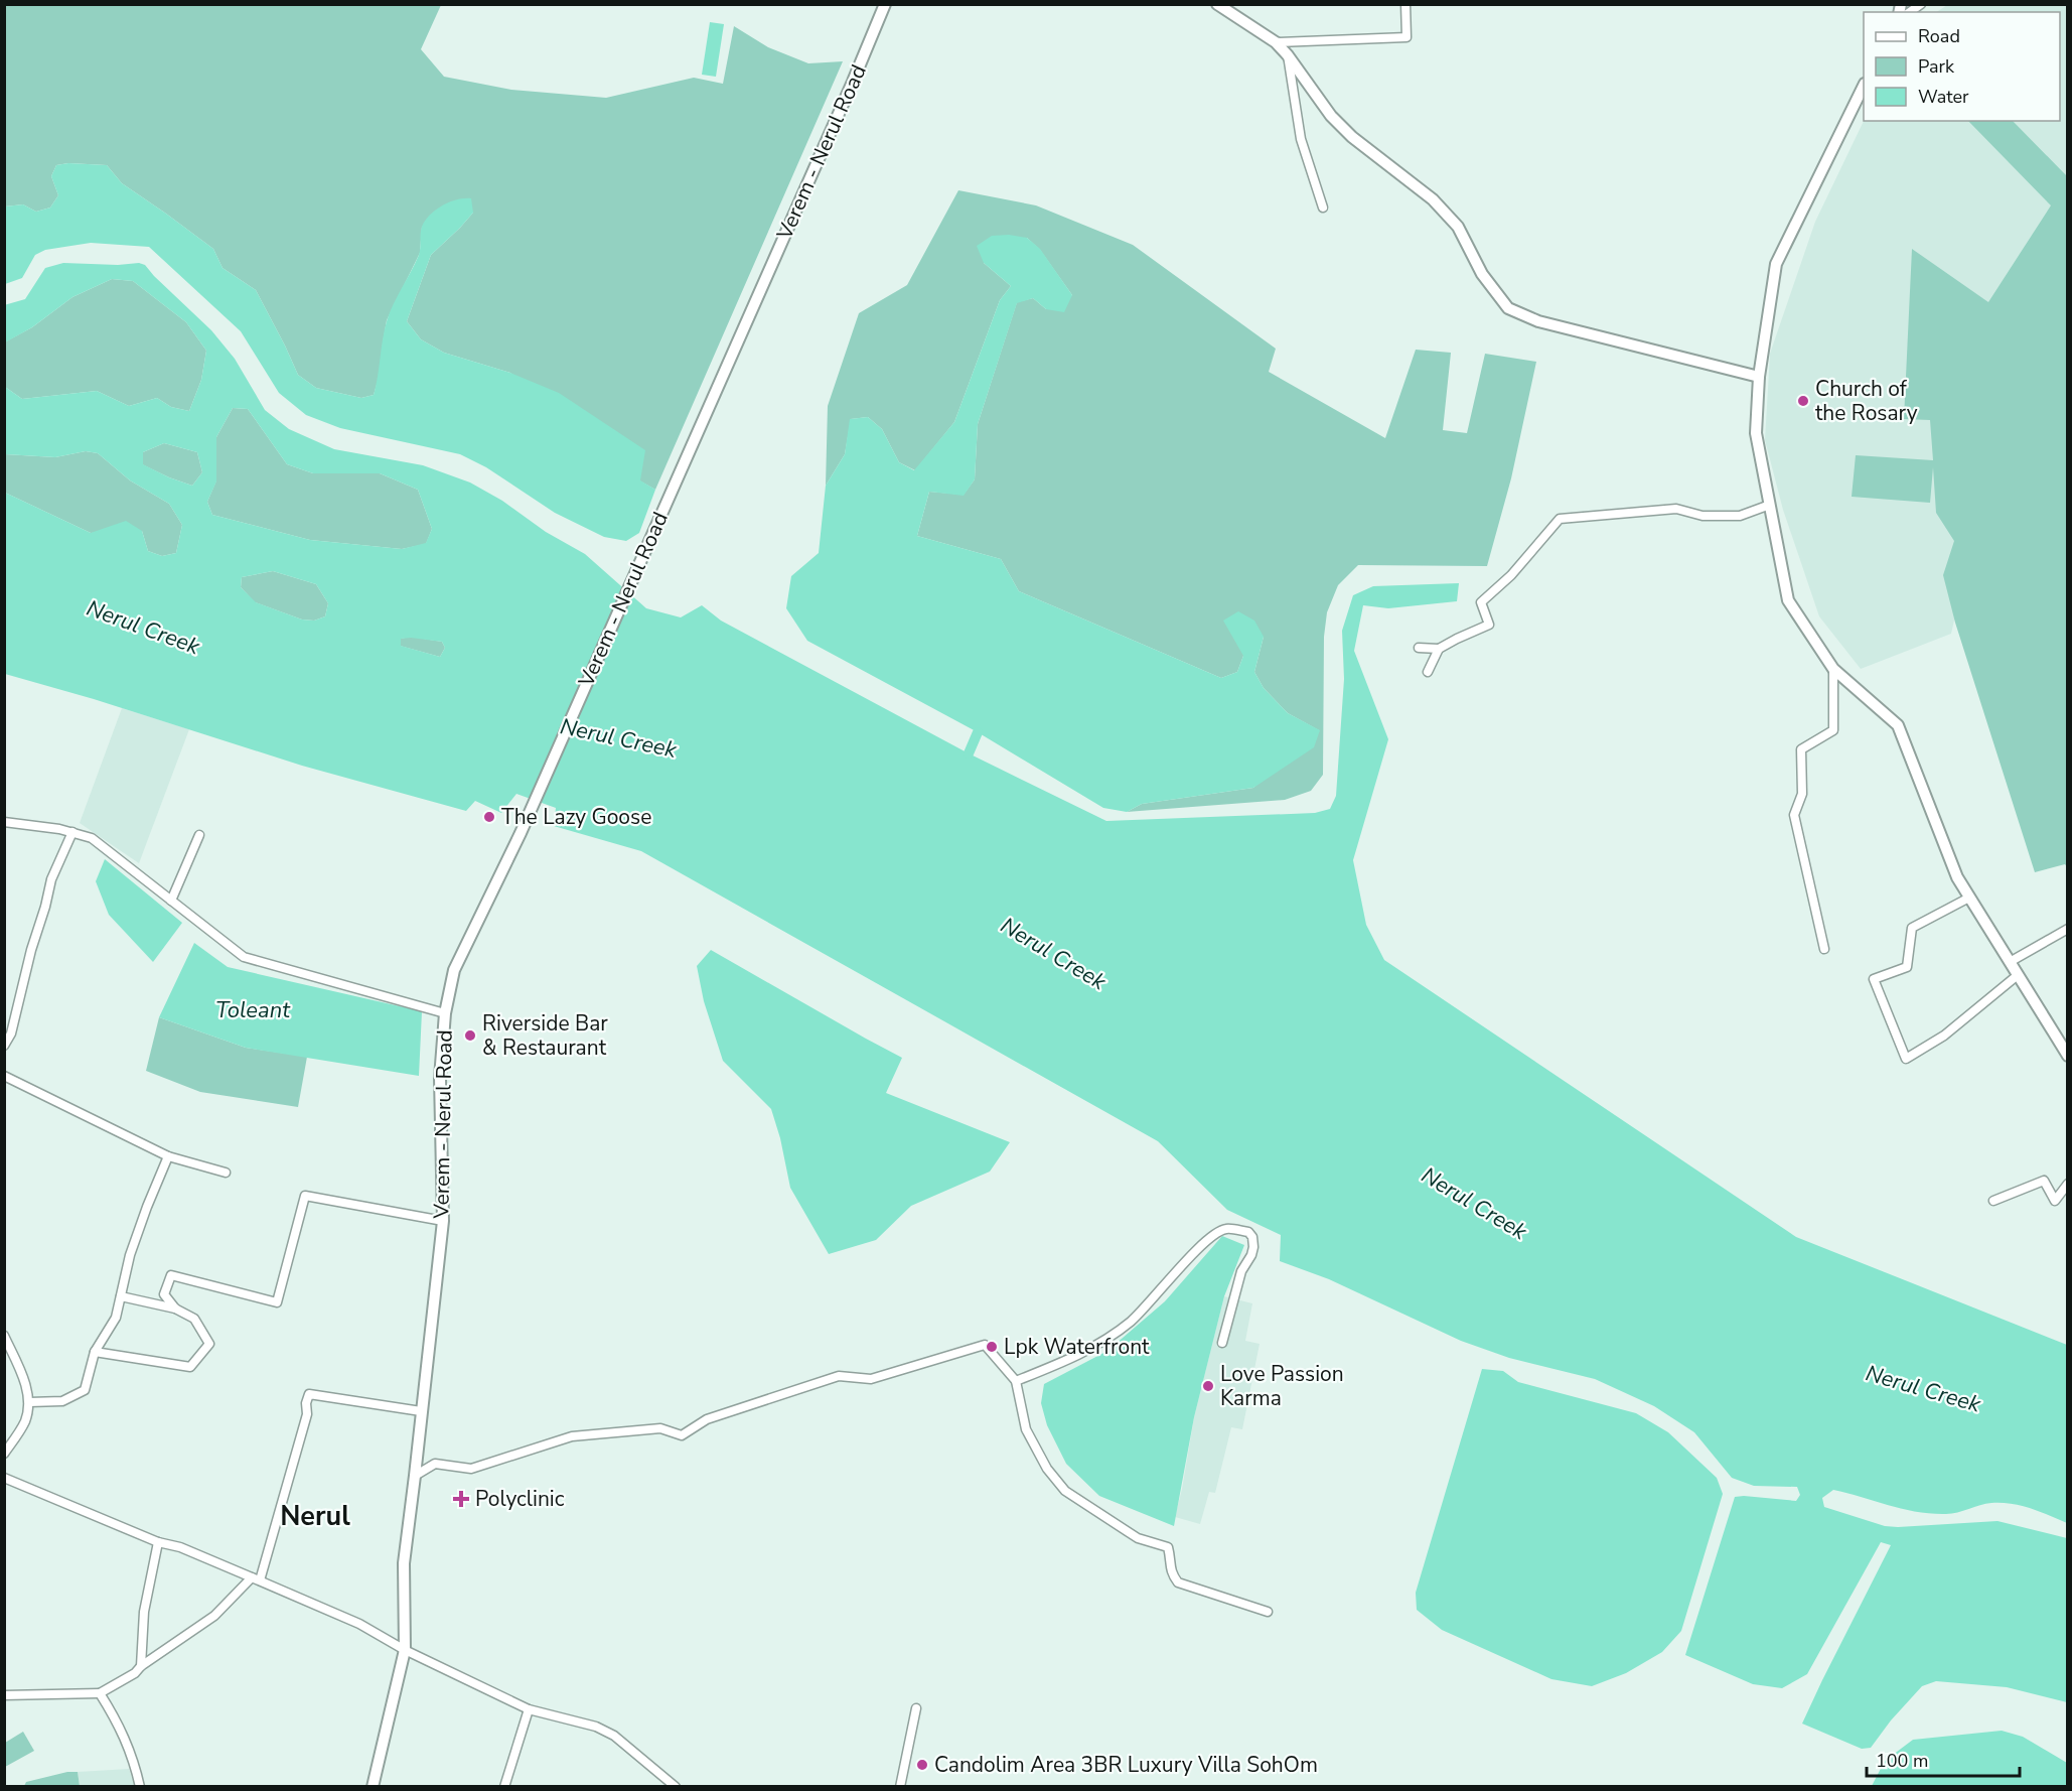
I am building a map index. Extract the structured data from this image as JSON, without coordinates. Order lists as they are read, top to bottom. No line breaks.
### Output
{"streets":{"main road":["Verem - Nerul Road"]},"districts":["Nerul"],"water":["Nerul Creek","Toleant"],"places":{"other":["Church of the Rosary","The Lazy Goose","Riverside Bar & Restaurant","Lpk Waterfront","Love Passion Karma","Candolim Area 3BR Luxury Villa SohOm"],"health":["Polyclinic"]},"legend":["Road","Park","Water"],"scale_bar":"100 m"}
